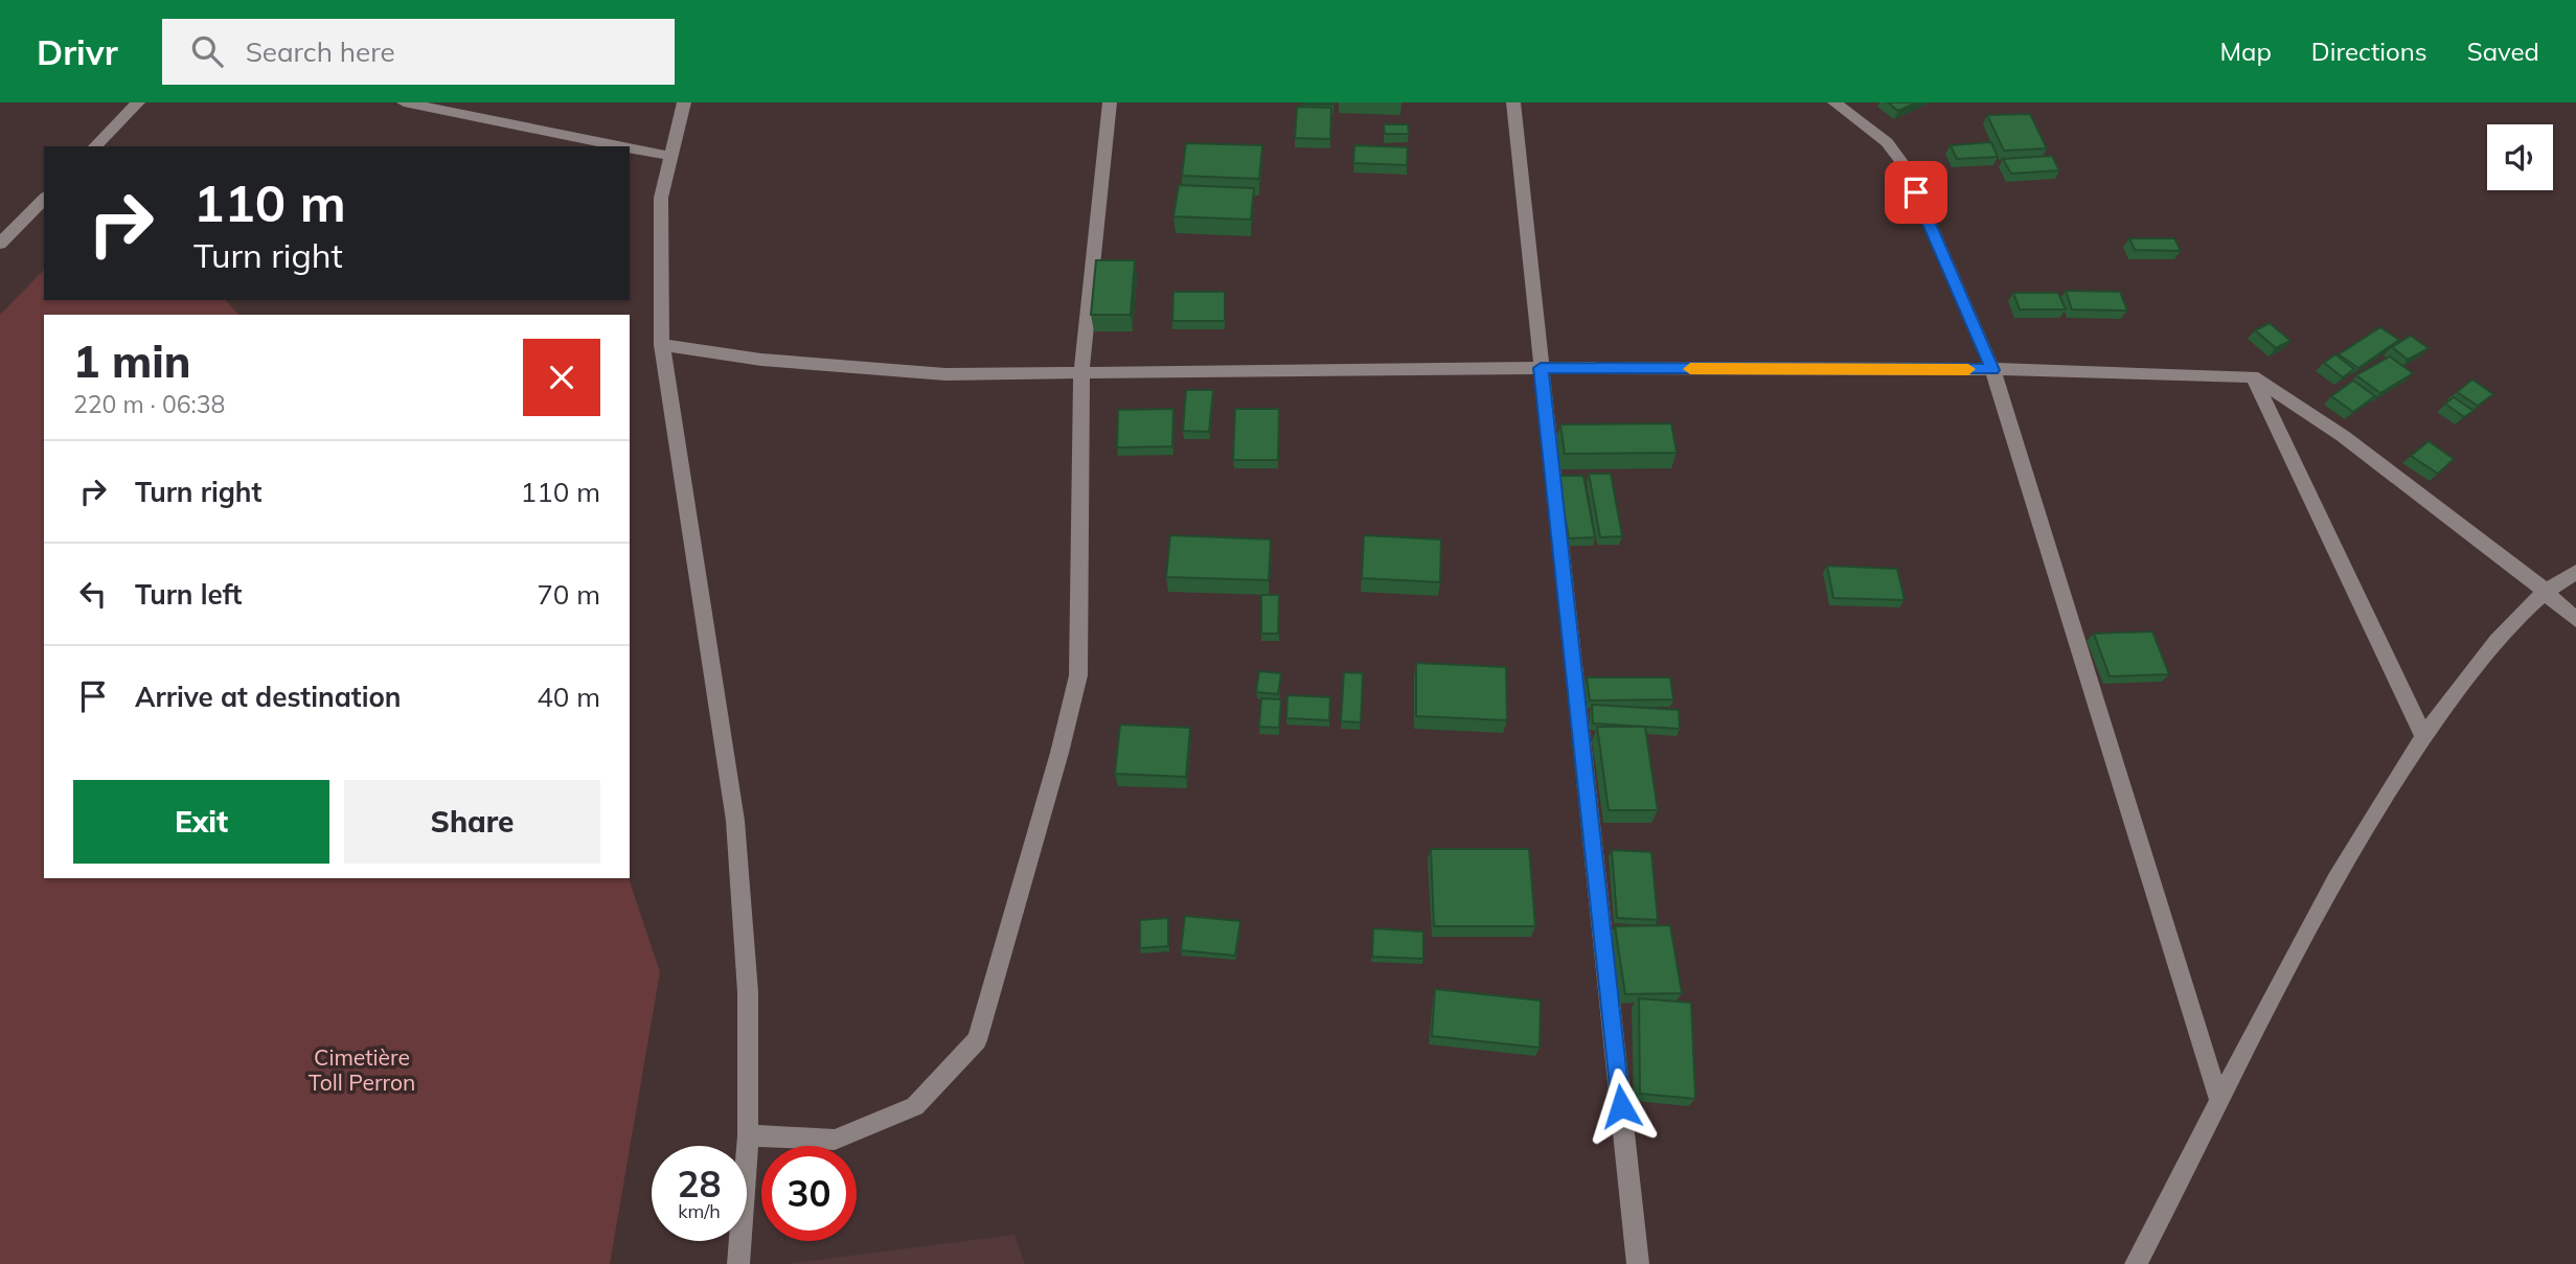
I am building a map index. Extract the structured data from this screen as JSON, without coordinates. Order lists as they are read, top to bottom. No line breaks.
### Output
{"parks":["Cimetière Toll Perron"],"page":{"header":"Drivr","search":"Search here","nav":["Map","Directions","Saved"],"turn":["110 m","Turn right"],"heading":["1 min","220 m · 06:38"],"list":[{"name":"Turn right","value":"110 m"},{"name":"Turn left","value":"70 m"},{"name":"Arrive at destination","value":"40 m"}],"buttons":["Exit","Share"],"speed":"28 km/h","limit":"30"}}
